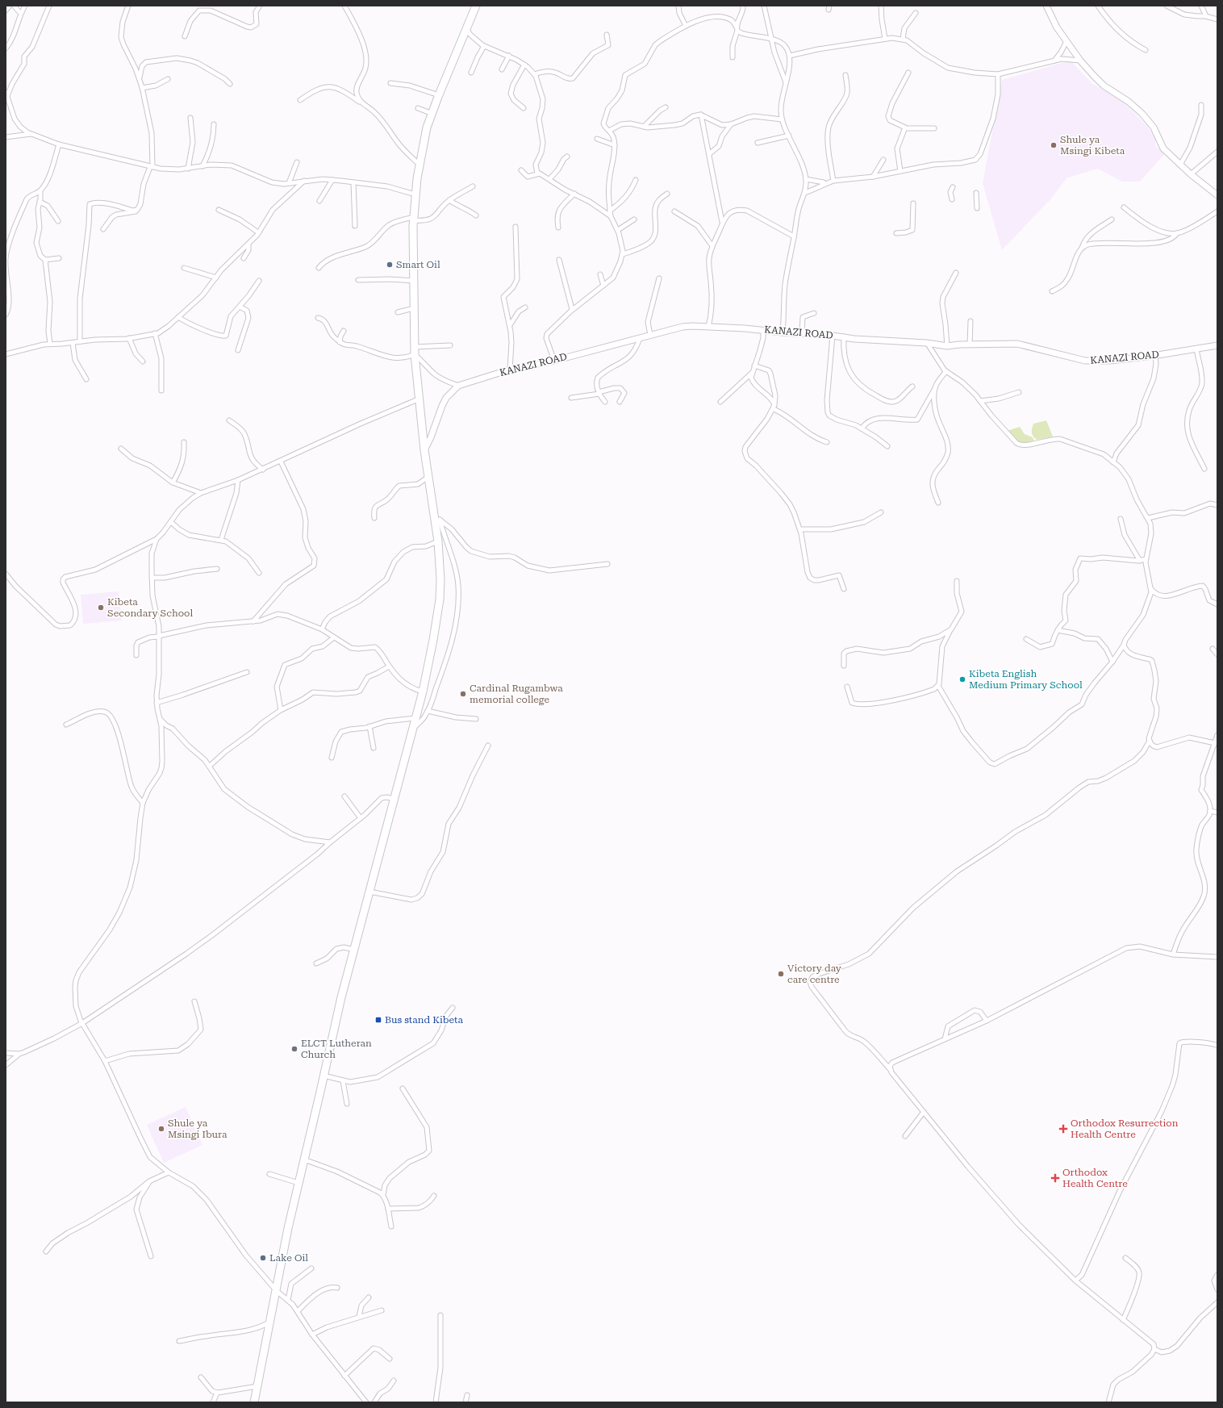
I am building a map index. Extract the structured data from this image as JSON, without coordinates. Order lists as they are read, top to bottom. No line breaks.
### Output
{"streets":{"main road":["KANAZI ROAD"]},"places":{"other":["Shule ya Msingi Kibeta","Smart Oil","Kibeta Secondary School","Kibeta English Medium Primary School","Cardinal Rugambwa memorial college","Victory day care centre","ELCT Lutheran Church","Shule ya Msingi Ibura","Lake Oil"],"transit":["Bus stand Kibeta"],"health":["Orthodox Resurrection Health Centre","Orthodox Health Centre"]}}
